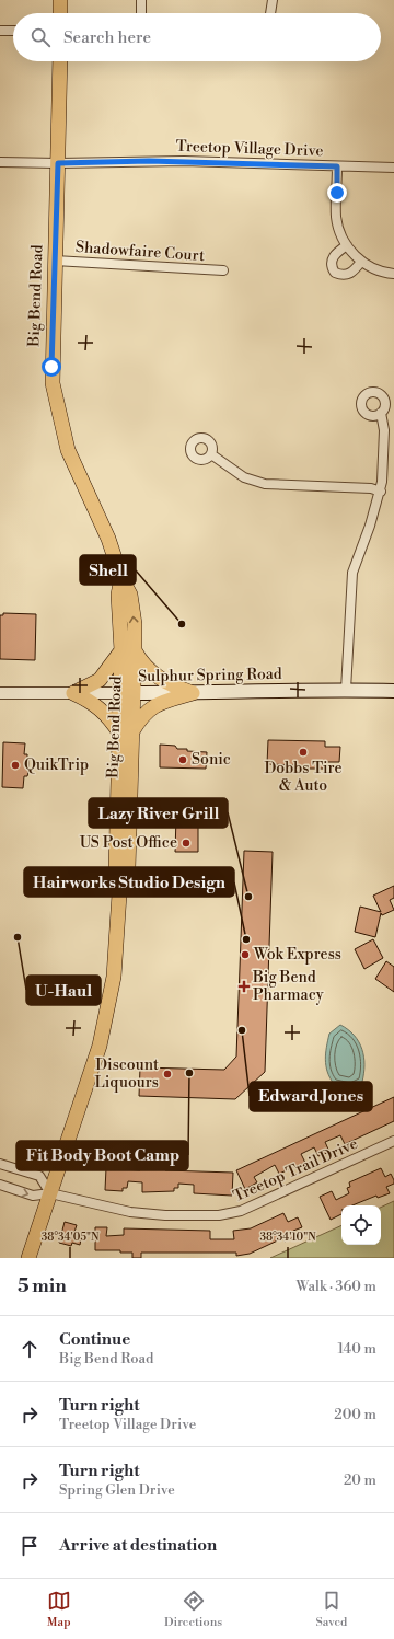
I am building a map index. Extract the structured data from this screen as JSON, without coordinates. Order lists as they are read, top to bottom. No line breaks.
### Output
{"streets":{"main road":["Big Bend Road","Sulphur Spring Road"],"street":["Treetop Village Drive","Shadowfaire Court","Treetop Trail Drive"]},"crossings":[["Treetop Village Drive","Big Bend Road"],["Shadowfaire Court","Big Bend Road"],["Big Bend Road","Sulphur Spring Road"],["Big Bend Road","Treetop Trail Drive"]],"places":{"other":["Shell","Dobbs Tire & Auto","Sonic","QuikTrip","US Post Office","Lazy River Grill","U-Haul","Hairworks Studio Design","Wok Express","Edward Jones","Fit Body Boot Camp","Discount Liquours"],"health":["Big Bend Pharmacy"]},"page":{"search":"Search here","heading":["5 min","Walk · 360 m"],"list":[["Continue","Big Bend Road","140 m"],["Turn right","Treetop Village Drive","200 m"],["Turn right","Spring Glen Drive","20 m"],"Arrive at destination"],"nav":["Map","Directions","Saved"]},"coordinates":["38°34'05\"N","38°34'10\"N"]}
